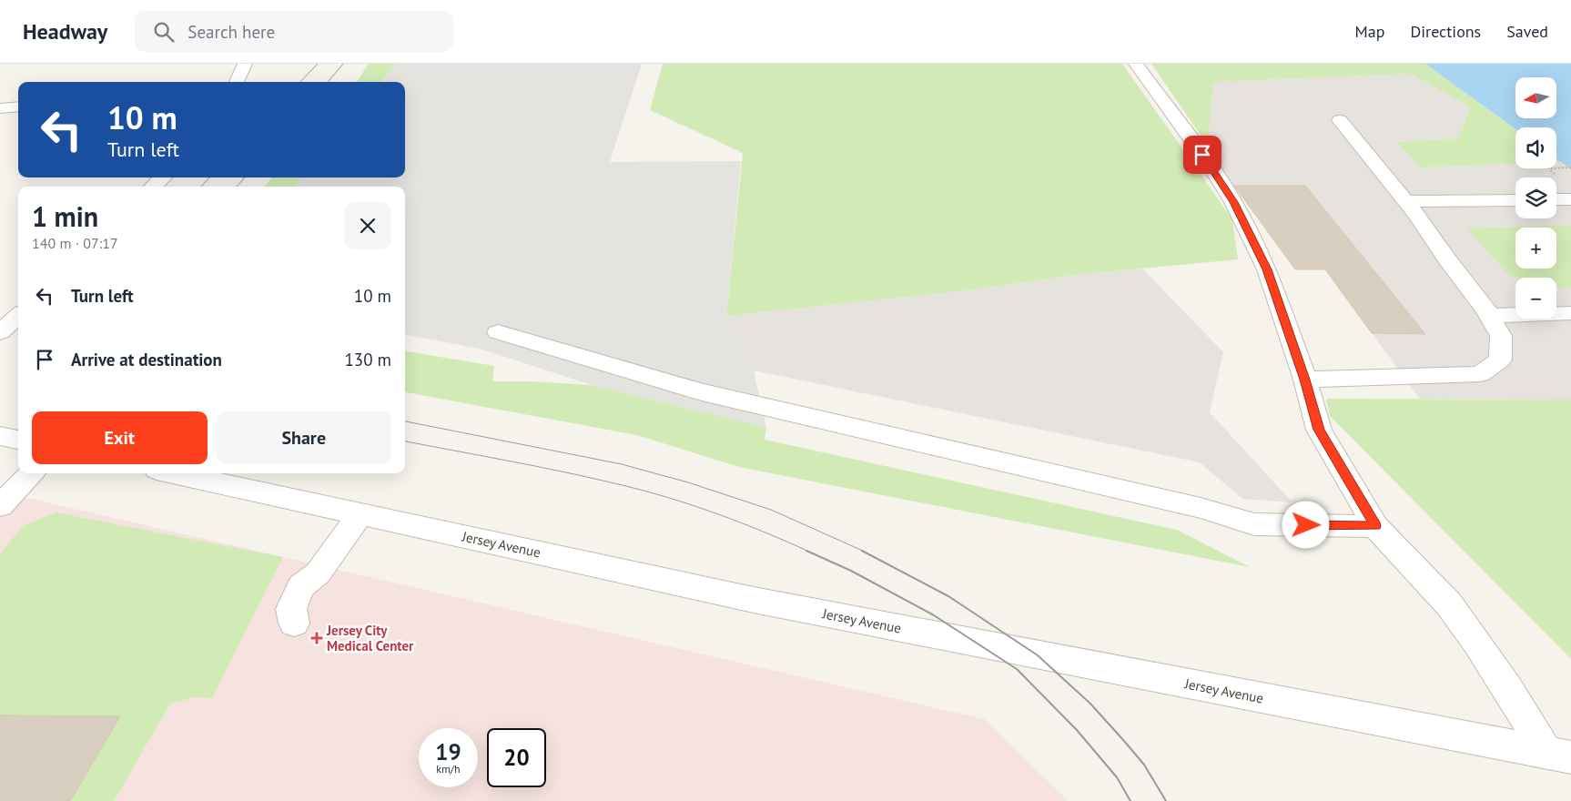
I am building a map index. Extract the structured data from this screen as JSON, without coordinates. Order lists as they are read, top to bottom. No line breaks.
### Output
{"streets":{"street":["Jersey Avenue"]},"places":{"health":["Jersey City Medical Center"]},"north":"left","page":{"header":"Headway","search":"Search here","nav":["Map","Directions","Saved"],"map_buttons":["+","−"],"turn":["10 m","Turn left"],"heading":["1 min","140 m · 07:17"],"list":[{"name":"Turn left","value":"10 m"},{"name":"Arrive at destination","value":"130 m"}],"buttons":["Exit","Share"],"speed":"19 km/h","limit":"20"}}
